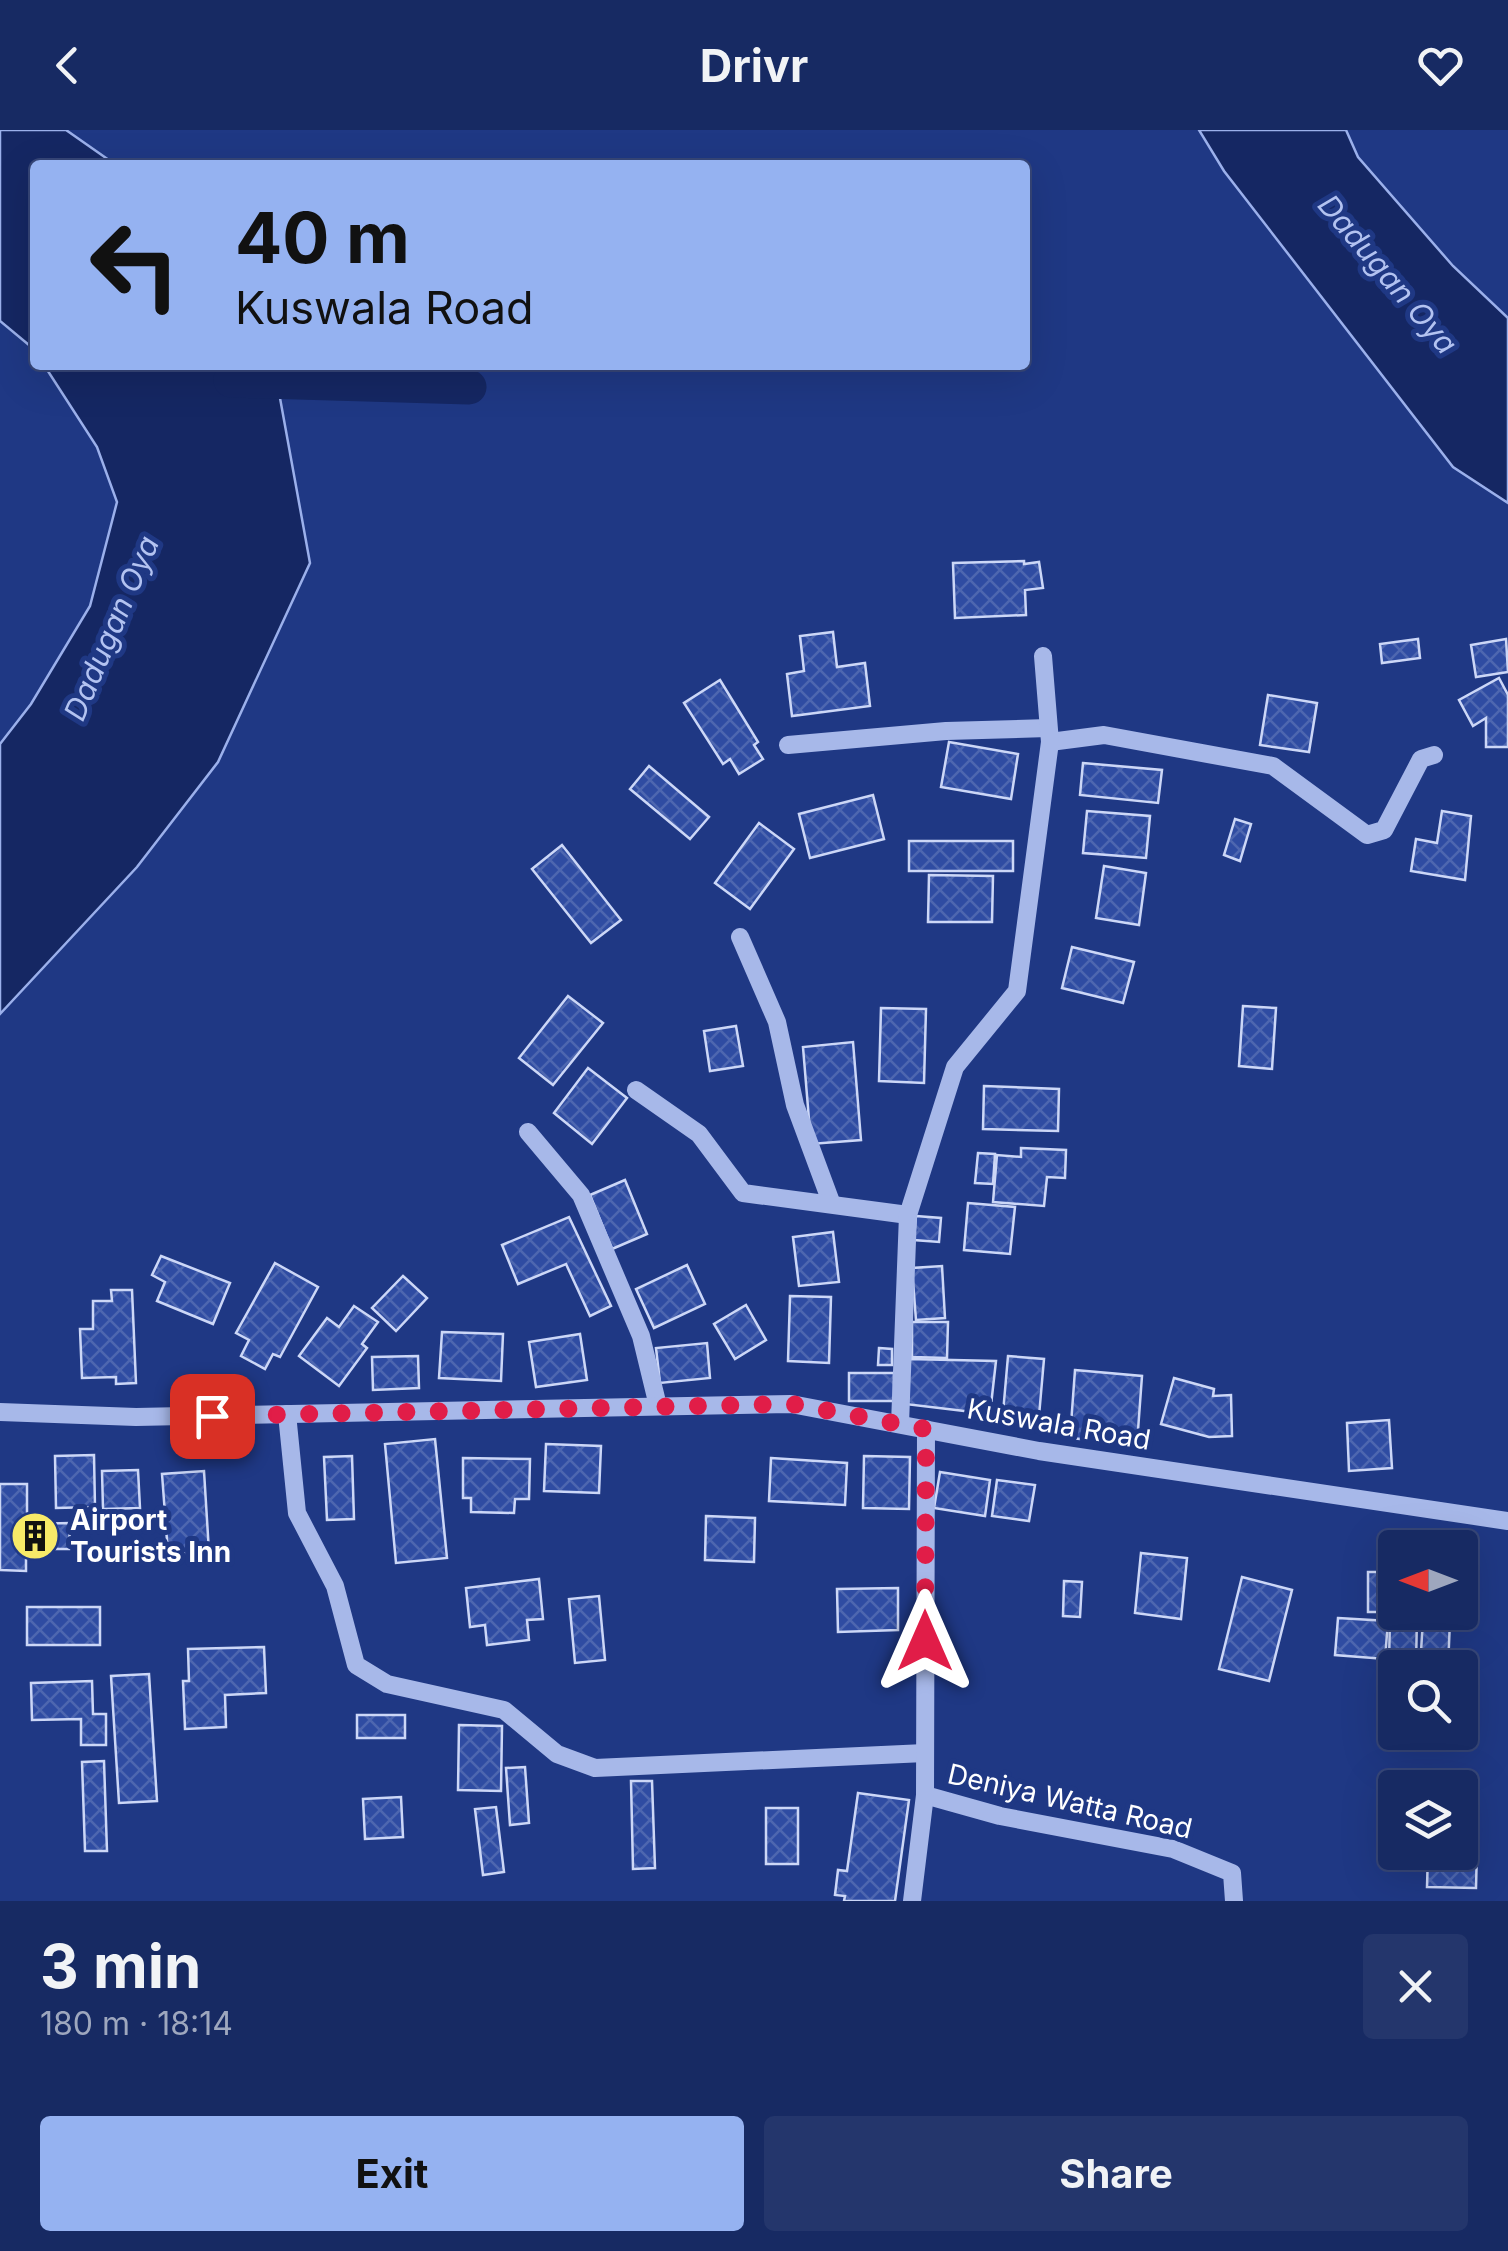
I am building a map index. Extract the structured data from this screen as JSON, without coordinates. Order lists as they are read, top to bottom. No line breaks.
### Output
{"streets":{"street":["Kuswala Road","Deniya Watta Road"]},"water":["Dadugan Oya"],"places":{"building":["Airport Tourists Inn"]},"north":"left","page":{"header":"Drivr","turn":["40 m","Kuswala Road"],"heading":["3 min","180 m · 18:14"],"buttons":["Exit","Share"]}}
